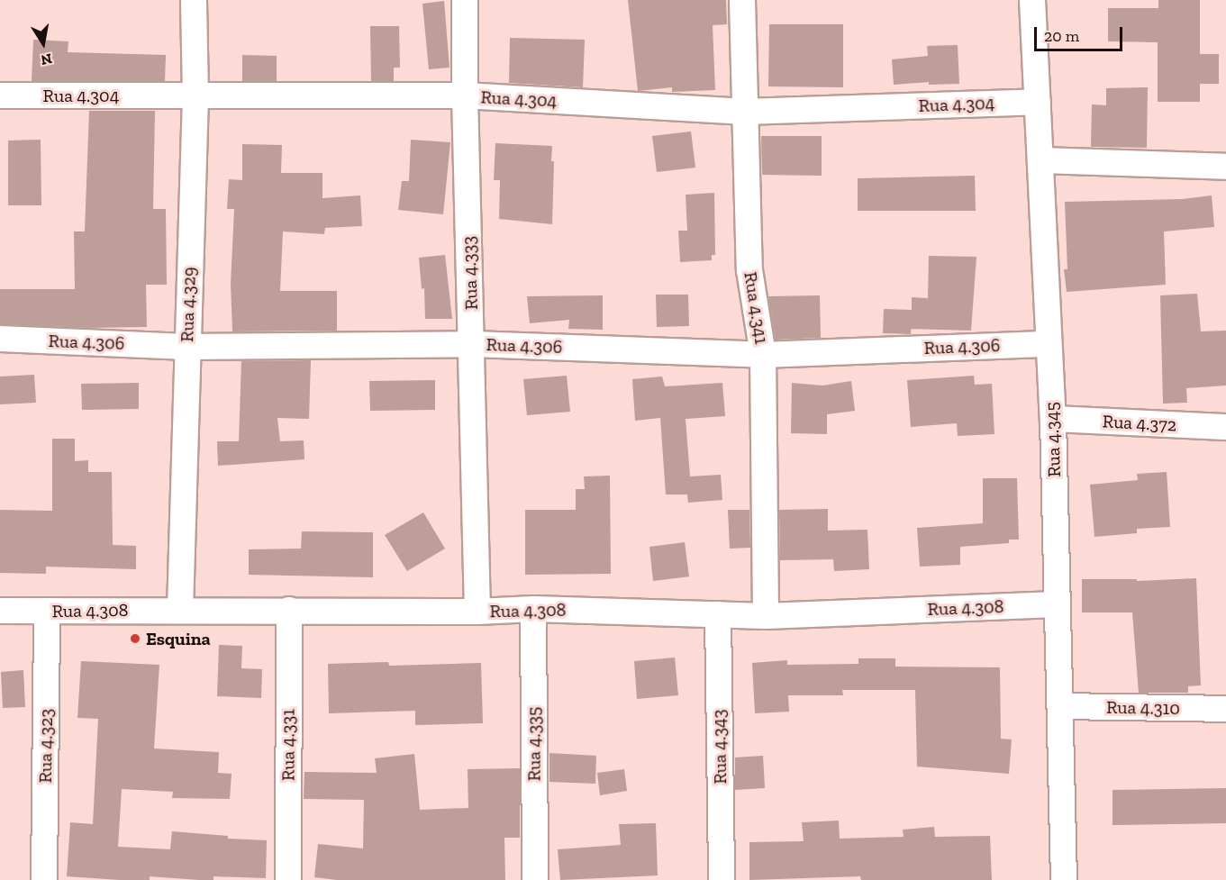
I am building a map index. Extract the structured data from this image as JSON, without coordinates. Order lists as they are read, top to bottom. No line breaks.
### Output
{"streets":{"street":["Rua 4.304","Rua 4.333","Rua 4.329","Rua 4.341","Rua 4.306","Rua 4.372","Rua 4.345","Rua 4.308","Rua 4.310","Rua 4.335","Rua 4.331","Rua 4.323","Rua 4.343"]},"crossings":[["Rua 4.304","Rua 4.333"],["Rua 4.304","Rua 4.329"],["Rua 4.304","Rua 4.341"],["Rua 4.304","Rua 4.345"],["Rua 4.333","Rua 4.306"],["Rua 4.333","Rua 4.308"],["Rua 4.329","Rua 4.306"],["Rua 4.329","Rua 4.308"],["Rua 4.341","Rua 4.306"],["Rua 4.341","Rua 4.308"],["Rua 4.306","Rua 4.345"],["Rua 4.372","Rua 4.345"],["Rua 4.345","Rua 4.308"],["Rua 4.345","Rua 4.310"],["Rua 4.308","Rua 4.335"],["Rua 4.308","Rua 4.331"],["Rua 4.308","Rua 4.323"],["Rua 4.308","Rua 4.343"]],"places":["Esquina"],"scale_bar":"20 m","north":"bottom"}
